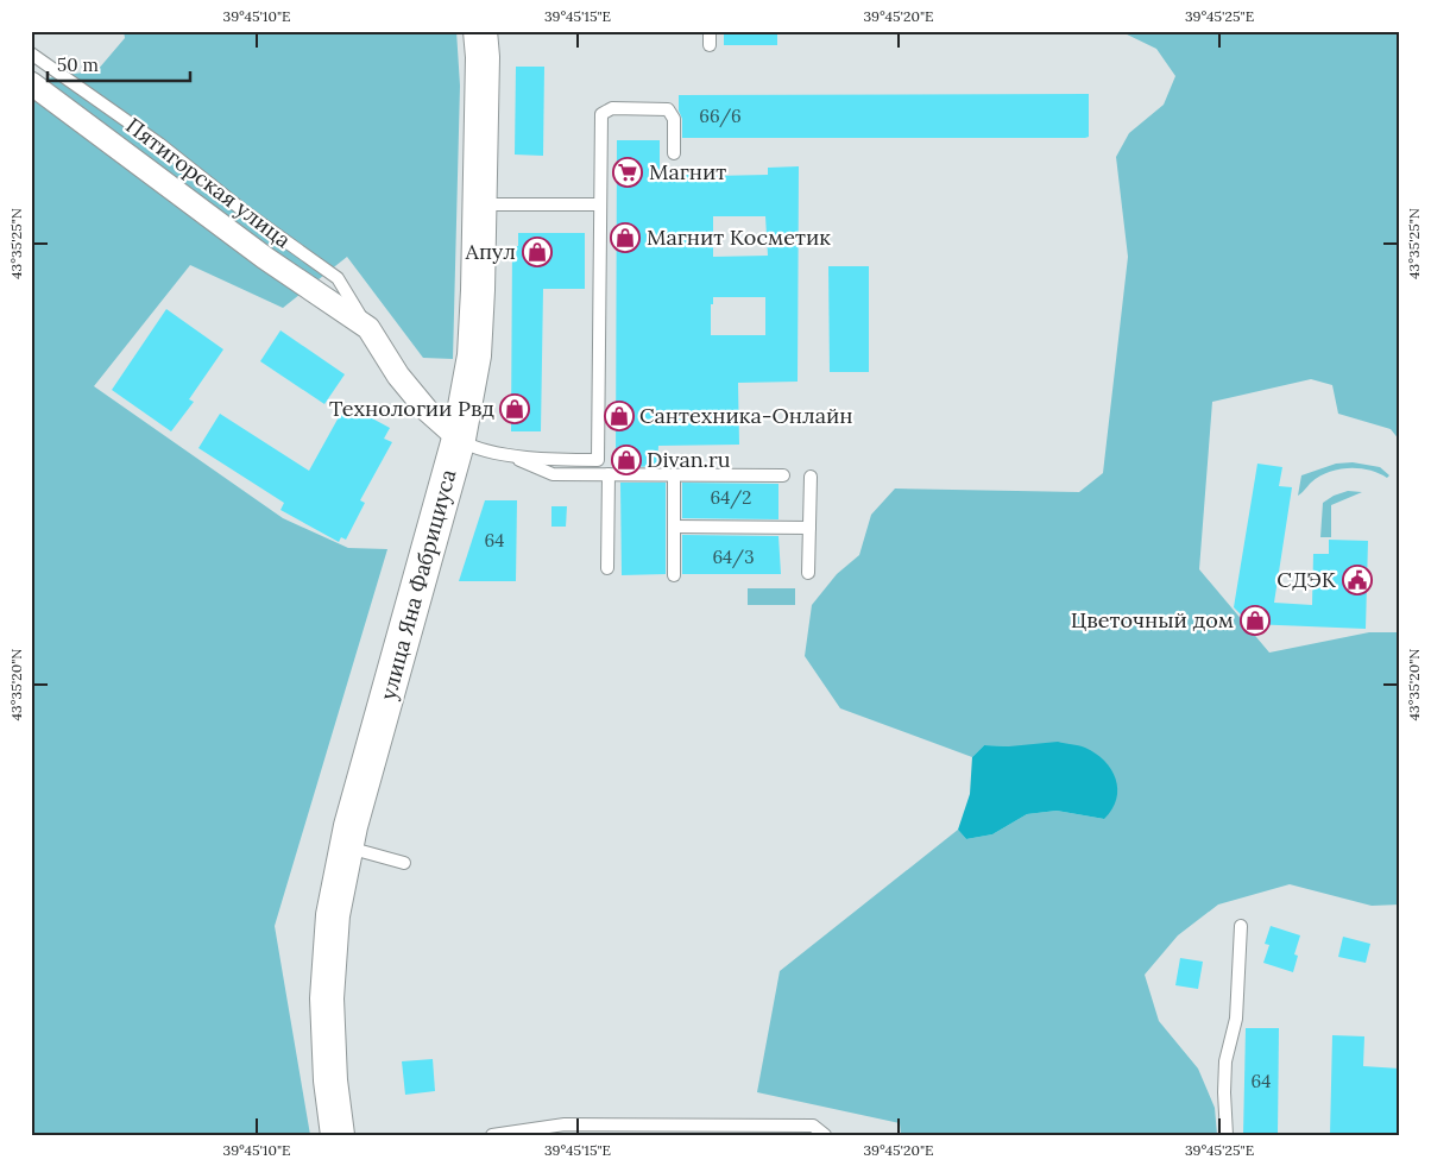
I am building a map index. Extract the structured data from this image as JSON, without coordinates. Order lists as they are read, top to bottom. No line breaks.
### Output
{"streets":{"main road":["улица Яна Фабрициуса"],"street":["Пятигорская улица"]},"crossings":[["Пятигорская улица","улица Яна Фабрициуса"]],"places":{"supermarket":["Магнит"],"shop":["Магнит Косметик","Апул","Технологии Рвд","Сантехника-Онлайн","Divan.ru","Цветочный дом"],"public building":["СДЭК"]},"house_numbers":["66/6","64/2","64","64/3","64"],"scale_bar":"50 m","coordinates":["39°45'10\"E","39°45'15\"E","39°45'20\"E","39°45'25\"E","43°35'25\"N","43°35'20\"N"]}
